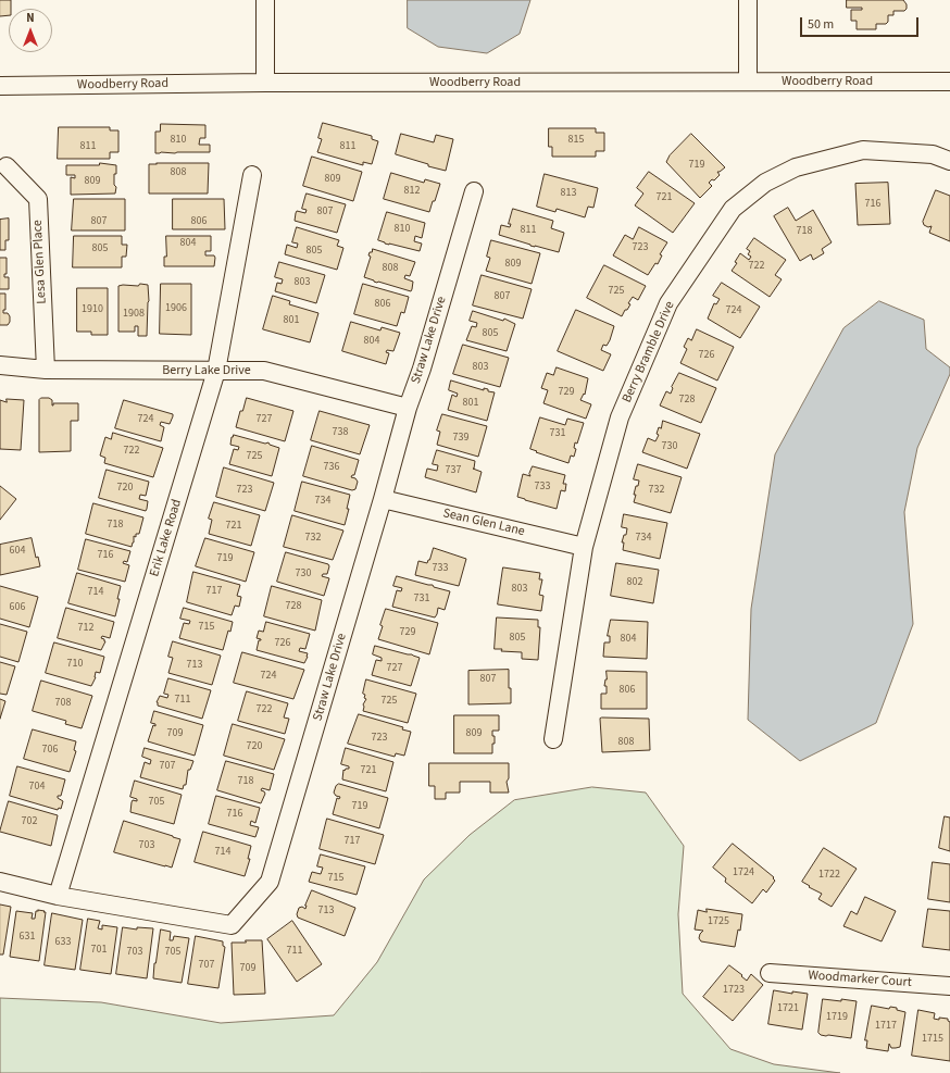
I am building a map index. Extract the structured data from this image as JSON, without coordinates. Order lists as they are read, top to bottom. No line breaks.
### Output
{"streets":{"street":["Woodberry Road","Lesa Glen Place","Straw Lake Drive","Berry Bramble Drive","Berry Lake Drive","Sean Glen Lane","Erik Lake Road","Woodmarker Court"]},"crossings":[["Lesa Glen Place","Berry Lake Drive"],["Straw Lake Drive","Berry Lake Drive"],["Straw Lake Drive","Sean Glen Lane"],["Straw Lake Drive","Erik Lake Road"],["Berry Bramble Drive","Sean Glen Lane"],["Berry Lake Drive","Erik Lake Road"]],"house_numbers":["810","815","811","811","719","808","809","809","812","813","721","716","807","807","806","810","811","718","804","723","805","805","809","722","808","803","725","807","806","1906","1910","724","1908","801","805","804","726","803","729","728","801","724","727","738","731","739","730","722","725","736","737","733","720","723","732","734","718","721","732","734","604","716","719","733","730","802","803","717","714","731","728","606","715","712","729","805","804","726","710","713","727","724","807","806","711","725","708","722","709","809","723","808","720","706","707","721","718","704","705","719","716","702","717","703","714","1724","1722","715","713","1725","631","633","701","711","703","705","707","709","1723","1721","1719","1717","1715"],"scale_bar":"50 m","north":"top"}
